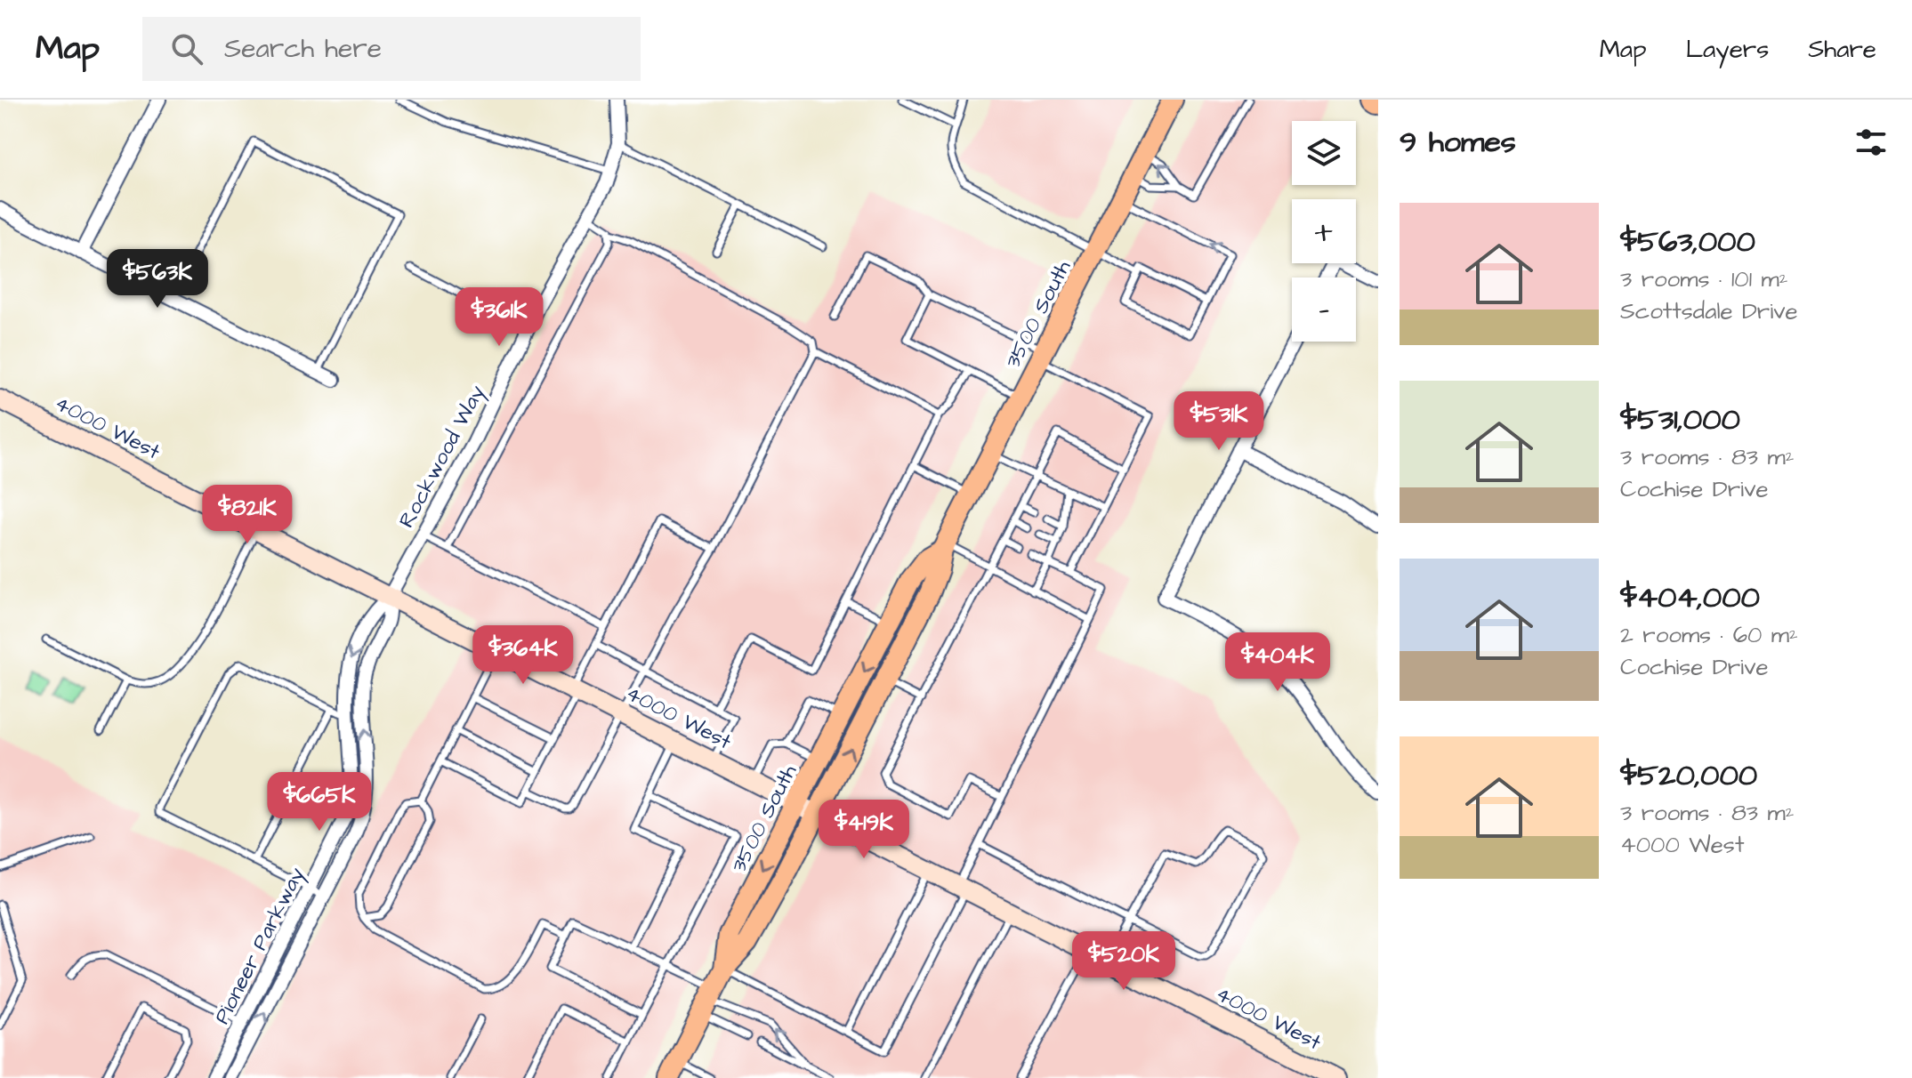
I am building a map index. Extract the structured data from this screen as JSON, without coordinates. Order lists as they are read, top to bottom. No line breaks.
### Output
{"streets":{"main road":["3500 South"],"street":["4000 West","Rockwood Way","Pioneer Parkway"]},"crossings":[["3500 South","4000 West"],["4000 West","Rockwood Way"],["4000 West","Pioneer Parkway"],["Rockwood Way","Pioneer Parkway"]],"page":{"header":"Map","search":"Search here","nav":["Map","Layers","Share"],"heading":"9 homes","map_buttons":["+","−"],"list":[{"name":"$563,000","note":"3 rooms · 101 m² · Scottsdale Drive"},{"name":"$531,000","note":"3 rooms · 83 m² · Cochise Drive"},{"name":"$404,000","note":"2 rooms · 60 m² · Cochise Drive"},{"name":"$520,000","note":"3 rooms · 83 m² · 4000 West"}],"price":["$563K","$361K","$531K","$821K","$364K","$404K","$665K","$419K","$520K"]}}
